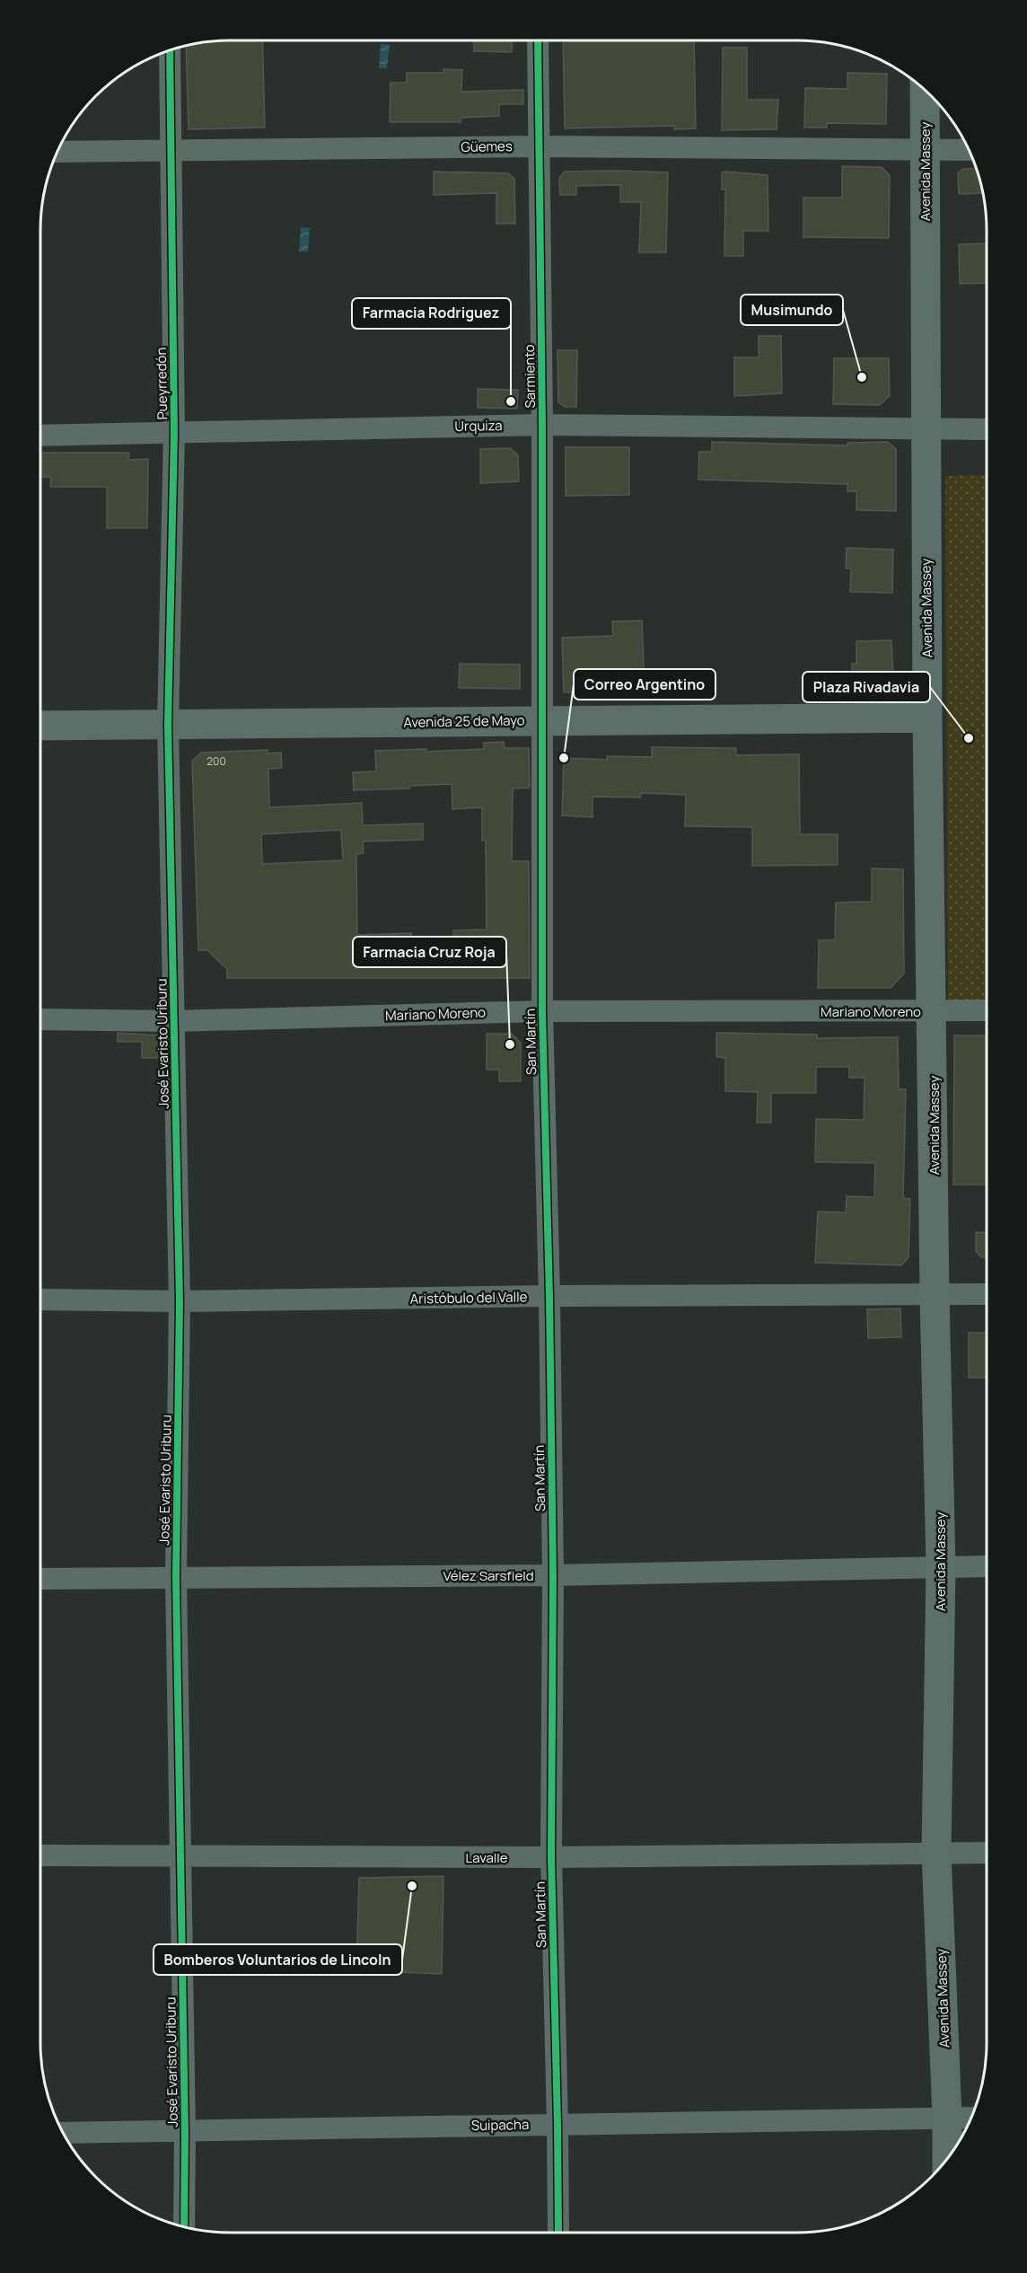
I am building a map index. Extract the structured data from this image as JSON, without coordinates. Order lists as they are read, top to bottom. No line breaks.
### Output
{"streets":{"main road":["Avenida Massey","Avenida 25 de Mayo"],"street":["Güemes","Sarmiento","Pueyrredón","Urquiza","Mariano Moreno","San Martín","José Evaristo Uriburu","Aristóbulo del Valle","Vélez Sarsfield","Lavalle","Suipacha"]},"crossings":[["Güemes","Avenida Massey"],["Güemes","Sarmiento"],["Güemes","Pueyrredón"],["Avenida Massey","Urquiza"],["Avenida Massey","Avenida 25 de Mayo"],["Avenida Massey","Mariano Moreno"],["Avenida Massey","Aristóbulo del Valle"],["Avenida Massey","Vélez Sarsfield"],["Avenida Massey","Lavalle"],["Avenida Massey","Suipacha"],["Sarmiento","Urquiza"],["Sarmiento","Avenida 25 de Mayo"],["Sarmiento","San Martín"],["Pueyrredón","Urquiza"],["Pueyrredón","Avenida 25 de Mayo"],["Pueyrredón","José Evaristo Uriburu"],["Avenida 25 de Mayo","San Martín"],["Avenida 25 de Mayo","José Evaristo Uriburu"],["Mariano Moreno","San Martín"],["Mariano Moreno","José Evaristo Uriburu"],["San Martín","Aristóbulo del Valle"],["San Martín","Vélez Sarsfield"],["San Martín","Lavalle"],["San Martín","Suipacha"],["José Evaristo Uriburu","Aristóbulo del Valle"],["José Evaristo Uriburu","Vélez Sarsfield"],["José Evaristo Uriburu","Lavalle"],["José Evaristo Uriburu","Suipacha"]],"places":["Musimundo","Farmacia Rodriguez","Plaza Rivadavia","Correo Argentino","Farmacia Cruz Roja","Bomberos Voluntarios de Lincoln"],"house_numbers":["200"]}
